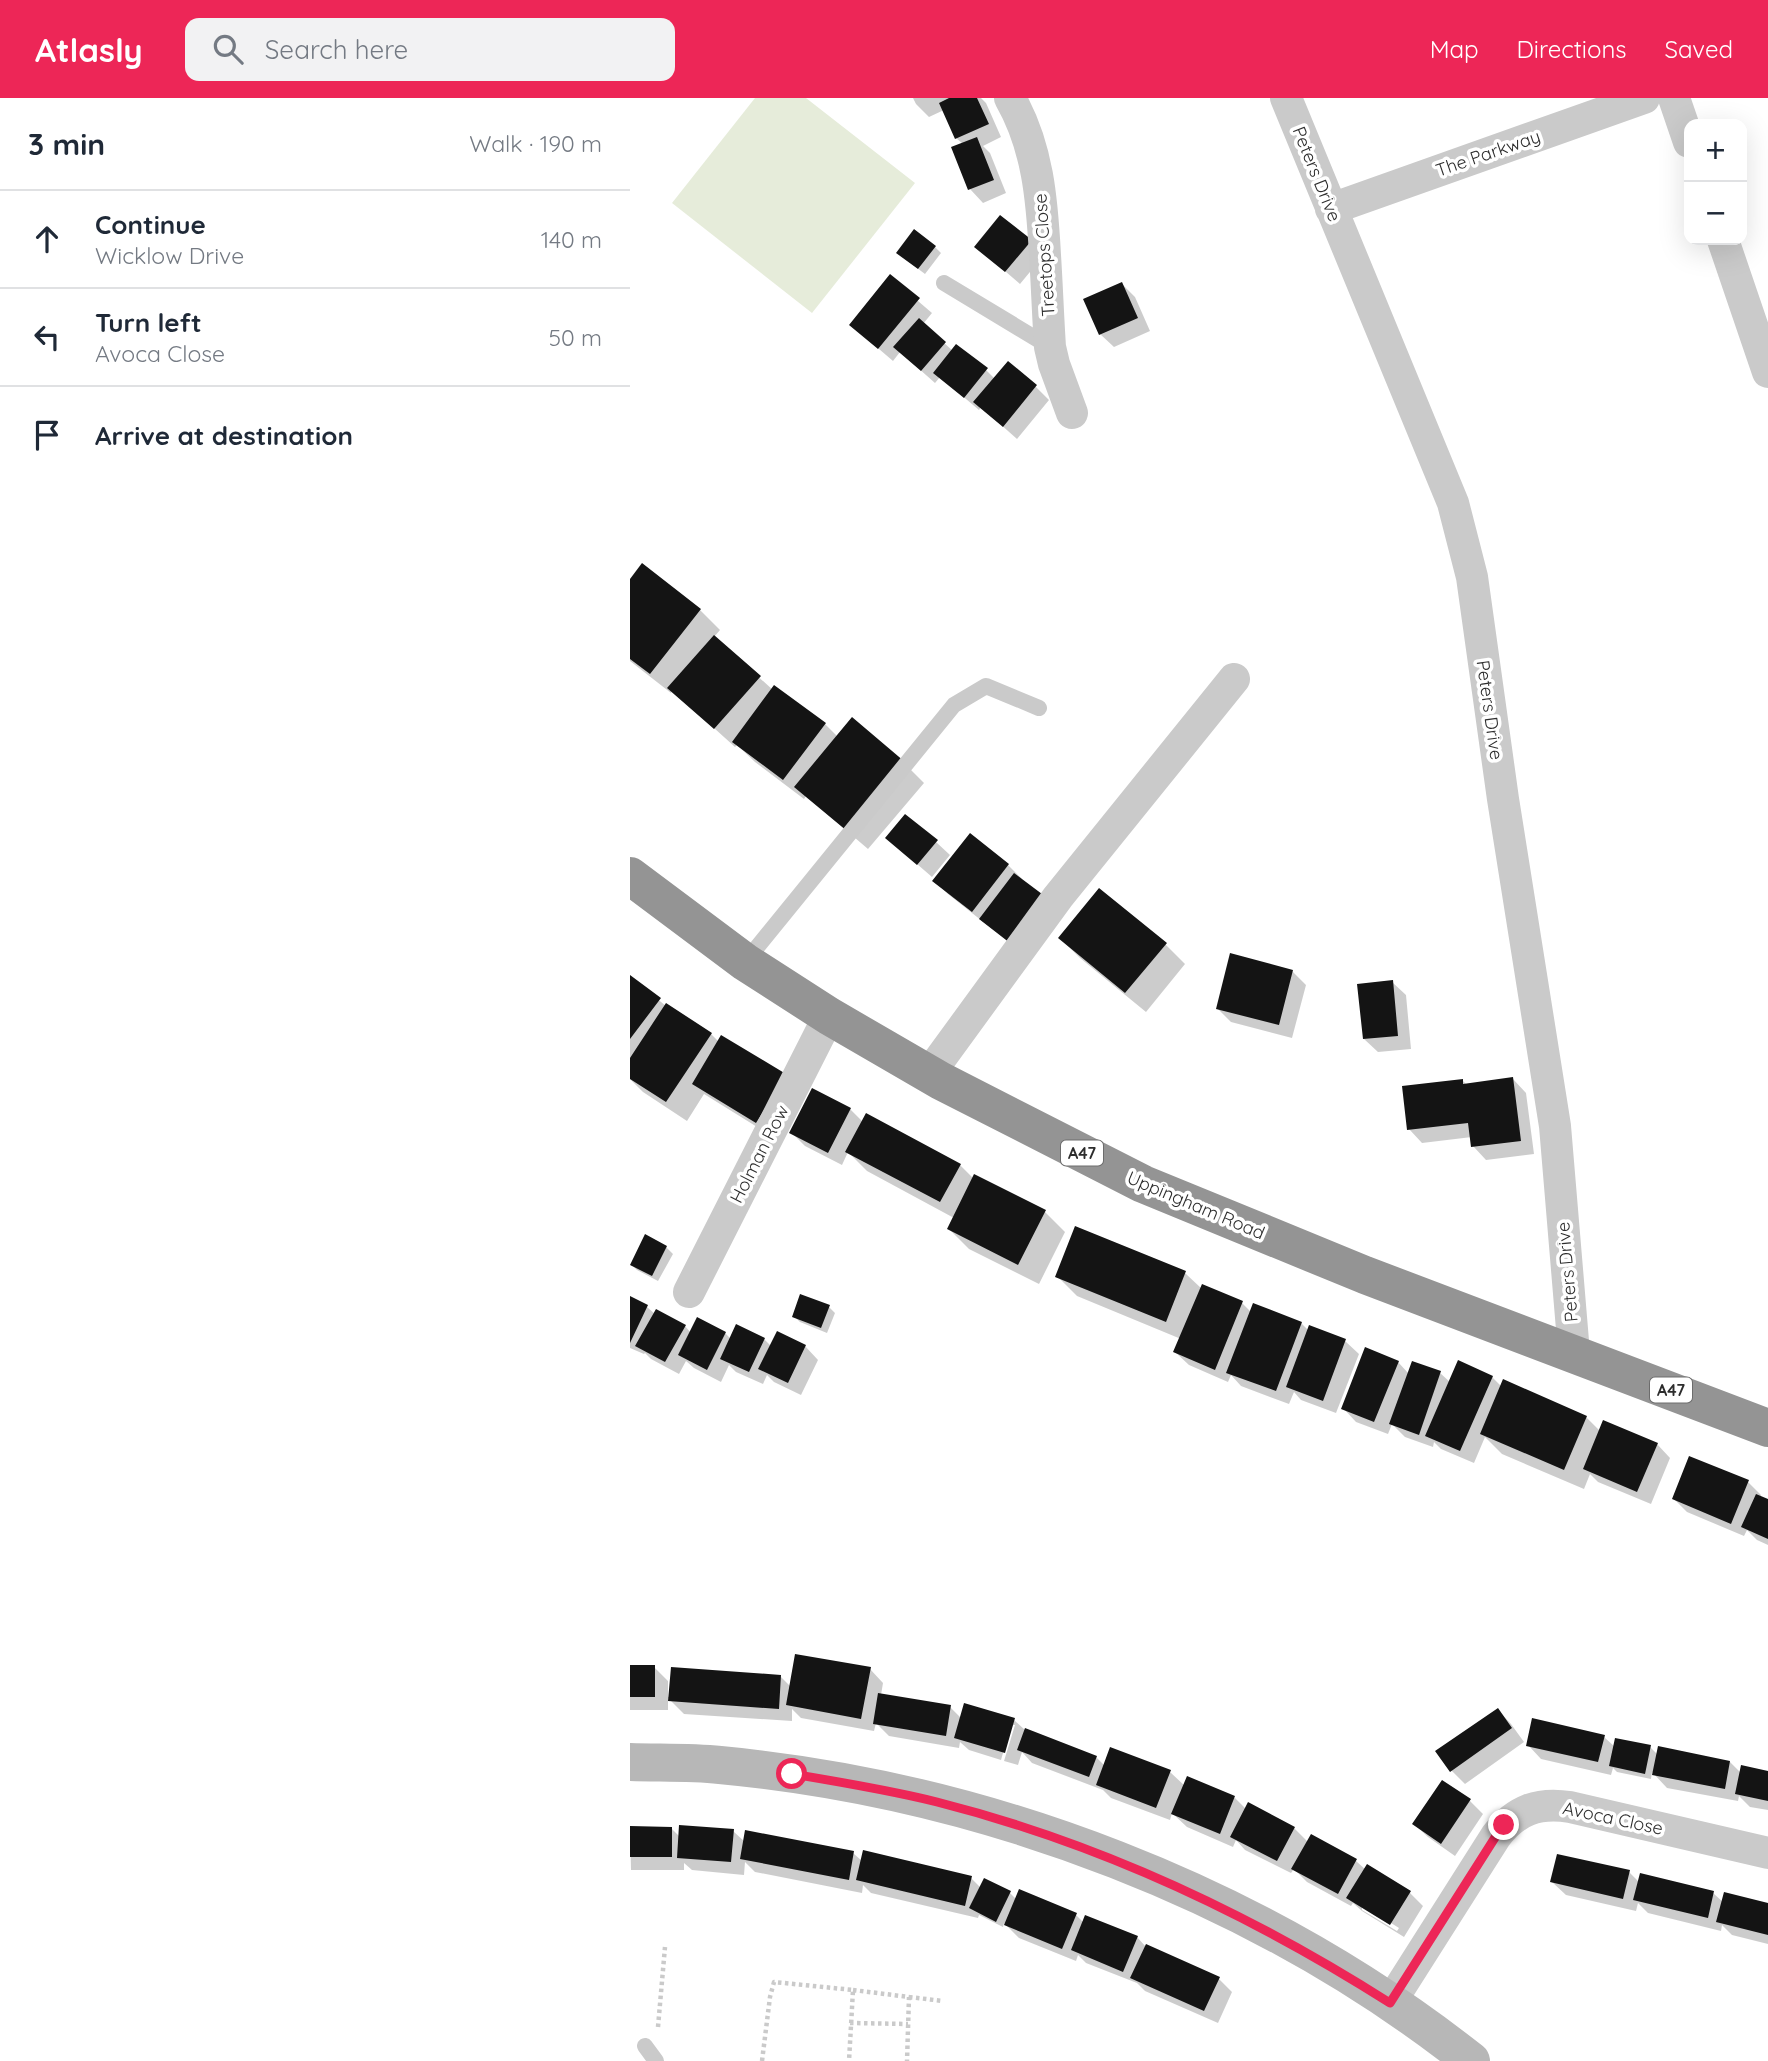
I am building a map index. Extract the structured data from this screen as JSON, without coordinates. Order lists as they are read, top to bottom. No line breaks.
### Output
{"streets":{"highway":["A47","Uppingham Road"],"street":["The Parkway","Peters Drive","Treetops Close","Holman Row","Avoca Close"]},"crossings":[["The Parkway","Peters Drive"],["Peters Drive","Uppingham Road"],["Holman Row","Uppingham Road"]],"page":{"header":"Atlasly","search":"Search here","nav":["Map","Directions","Saved"],"heading":["3 min","Walk · 190 m"],"map_buttons":["+","−"],"list":[["Continue","Wicklow Drive","140 m"],["Turn left","Avoca Close","50 m"],"Arrive at destination"]}}
